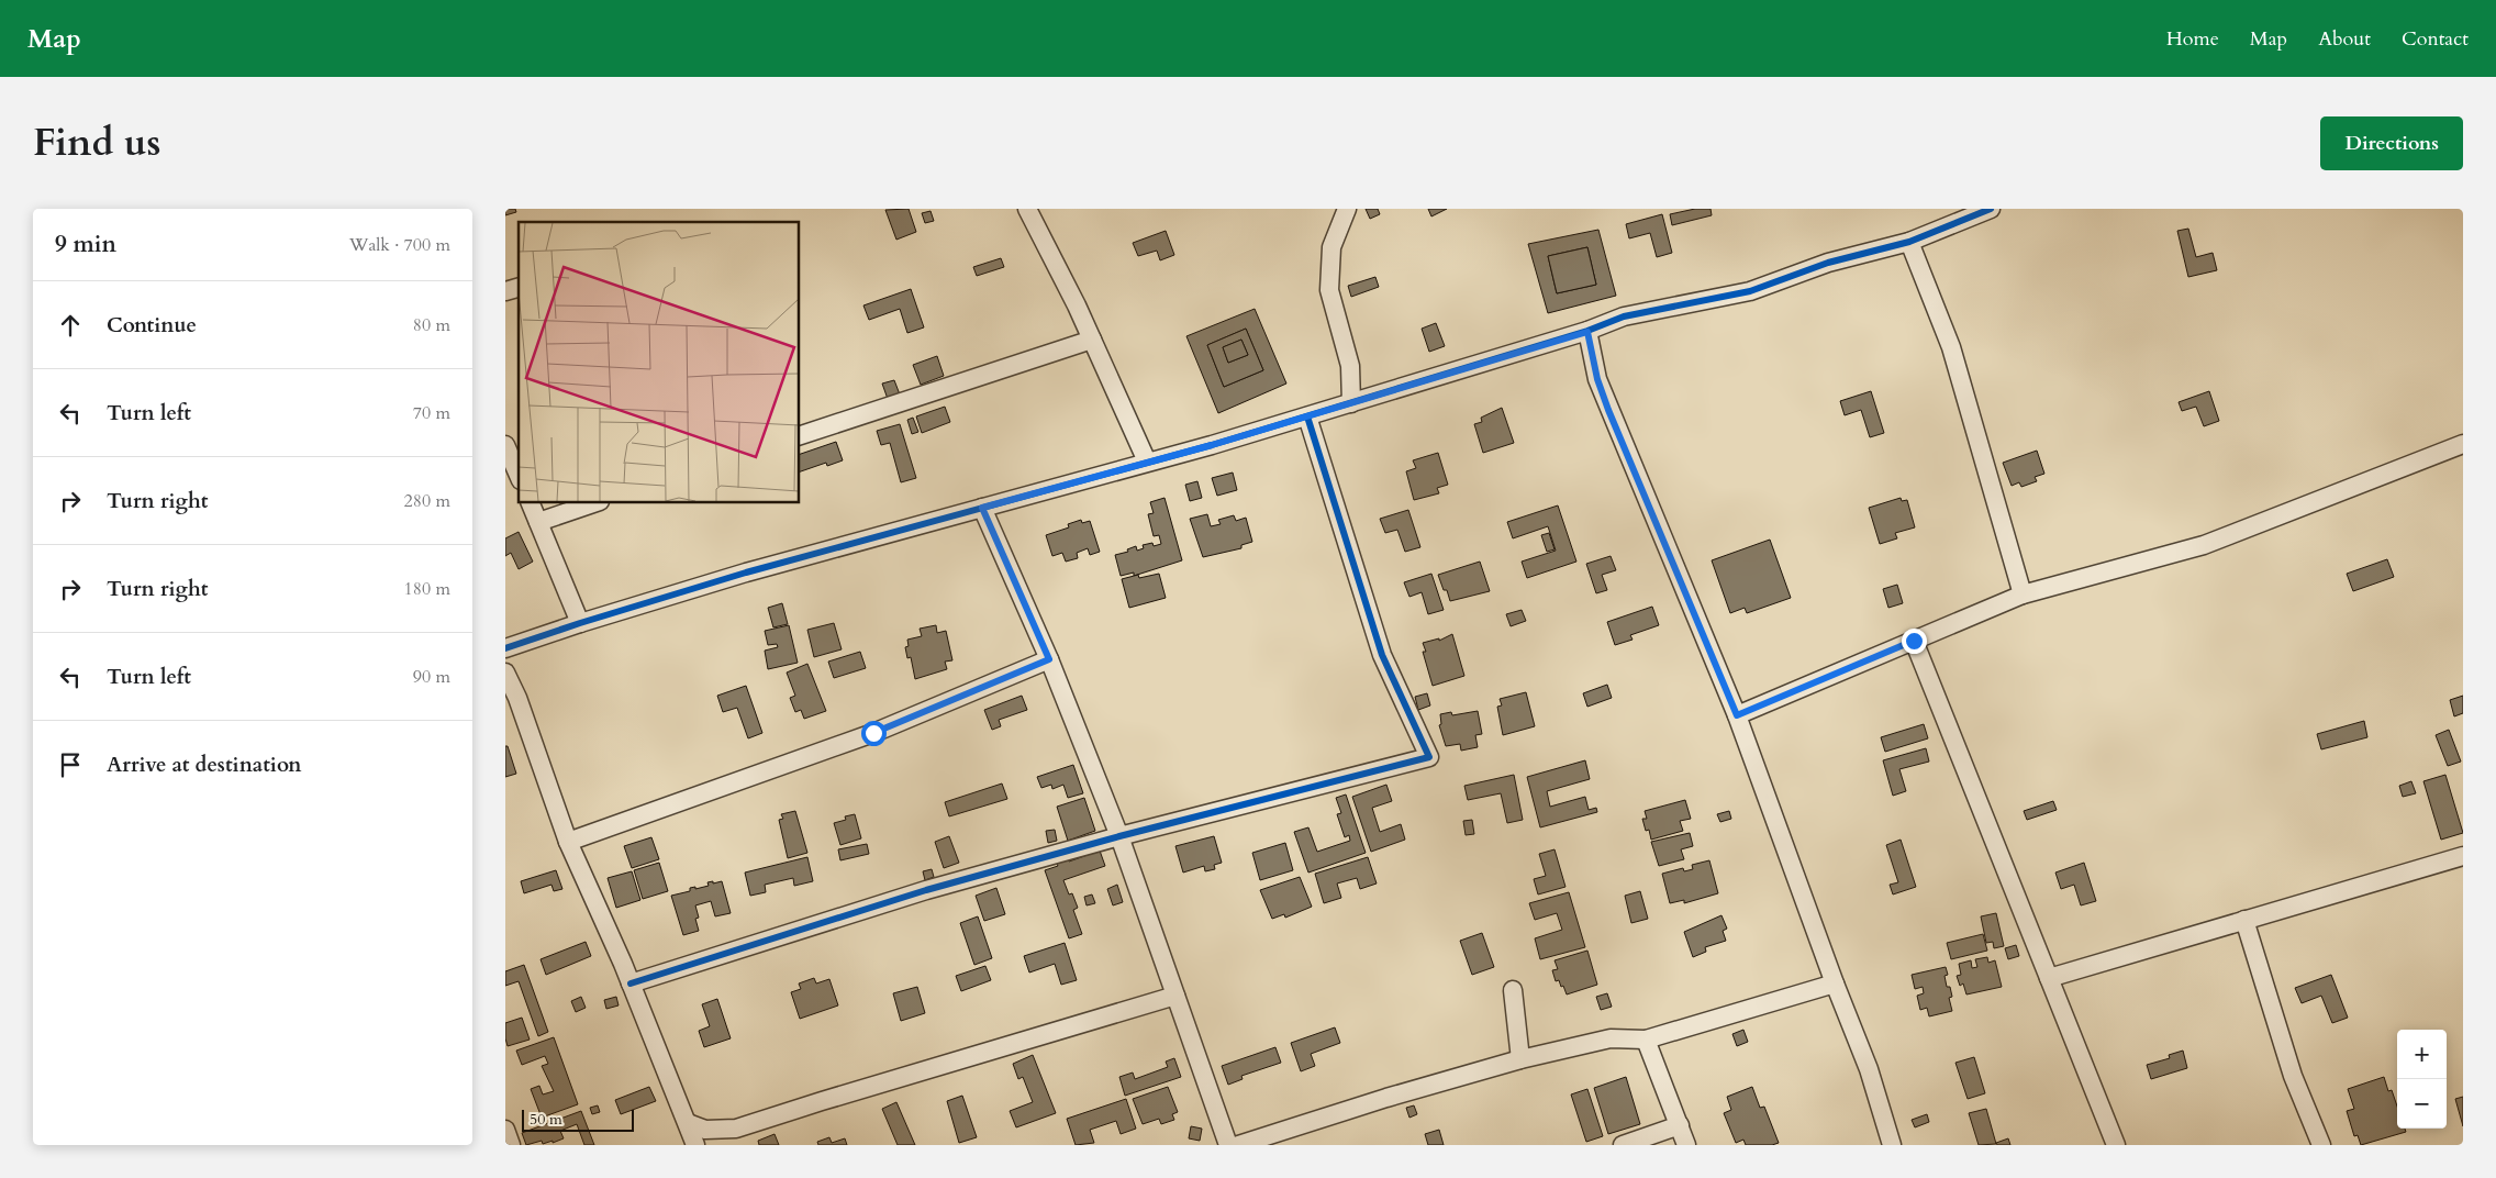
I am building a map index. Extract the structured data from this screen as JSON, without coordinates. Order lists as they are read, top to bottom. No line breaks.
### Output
{"scale_bar":"50 m","page":{"header":"Map","nav":["Home","Map","About","Contact"],"title":"Find us","buttons":"Directions","heading":["9 min","Walk · 700 m"],"list":[["Continue","80 m"],["Turn left","70 m"],["Turn right","280 m"],["Turn right","180 m"],["Turn left","90 m"],"Arrive at destination"],"map_buttons":["+","−"],"scale":"50 m"}}
